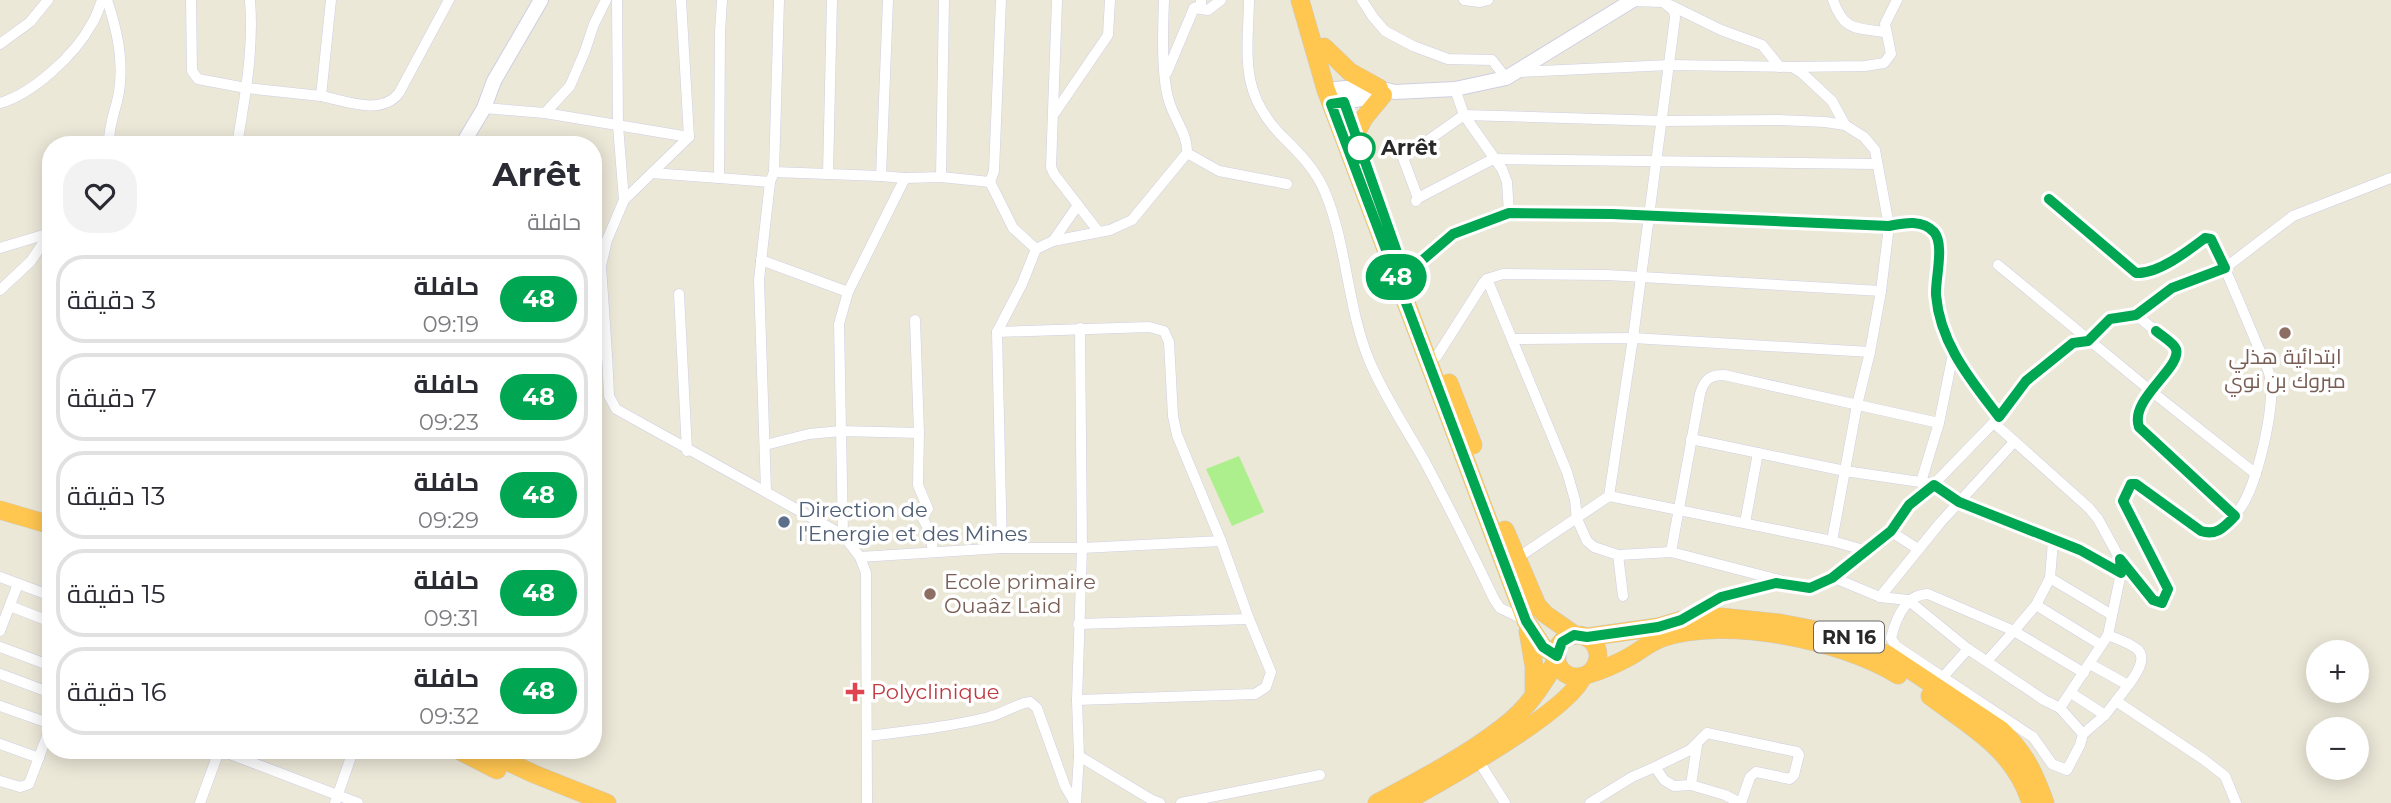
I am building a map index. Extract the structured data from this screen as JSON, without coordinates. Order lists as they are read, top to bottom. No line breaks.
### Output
{"streets":{"highway":["RN 16"]},"places":{"other":["Arrêt","ابتدائية هذلي مبروك بن نوي","Direction de l'Energie et des Mines","Ecole primaire Ouaâz Laid"],"health":["Polyclinique"]},"lines":["bus line 48"],"page":{"on_map":"48","heading":["Arrêt","حافلة"],"list":[{"mark":"48","name":"حافلة","note":"09:19","value":"3 دقيقة"},{"mark":"48","name":"حافلة","note":"09:23","value":"7 دقيقة"},{"mark":"48","name":"حافلة","note":"09:29","value":"13 دقيقة"},{"mark":"48","name":"حافلة","note":"09:31","value":"15 دقيقة"},{"mark":"48","name":"حافلة","note":"09:32","value":"16 دقيقة"}],"map_buttons":["+","−"]}}
